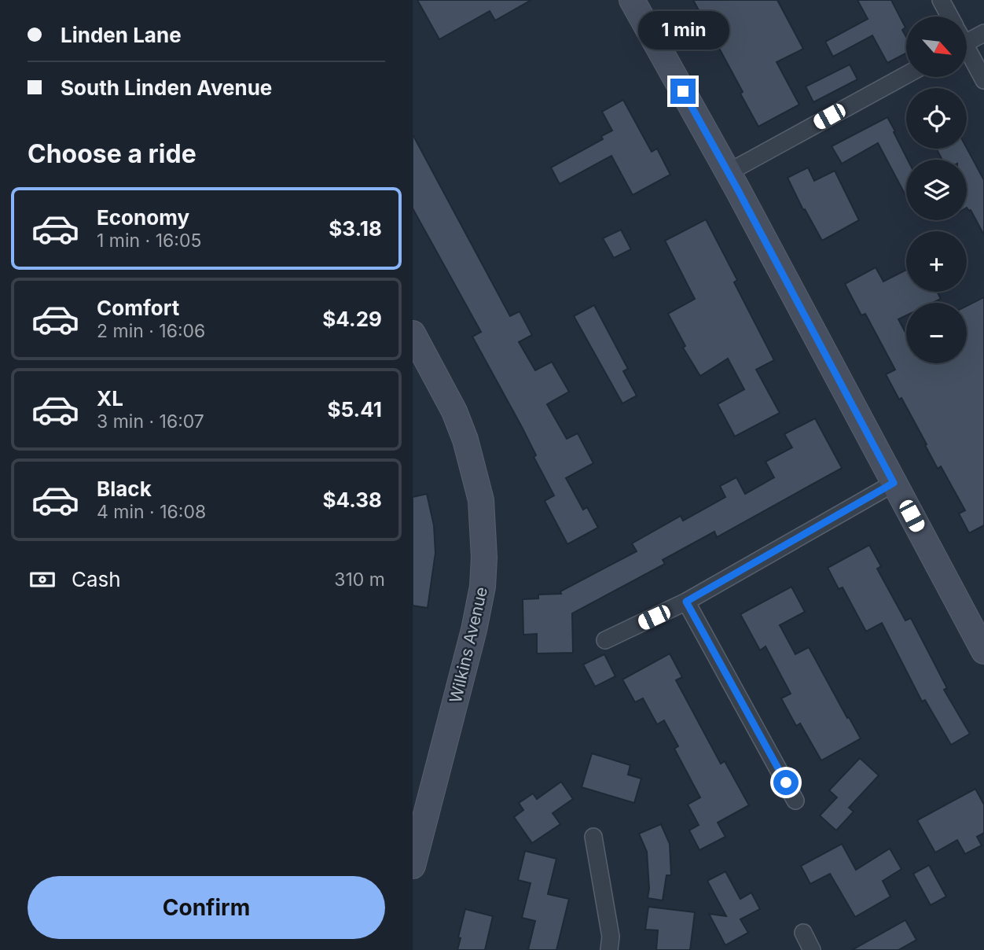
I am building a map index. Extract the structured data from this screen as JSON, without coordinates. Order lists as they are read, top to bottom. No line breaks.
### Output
{"streets":{"street":["Wilkins Avenue"]},"north":"bottom right","page":{"banner":["Linden Lane","South Linden Avenue"],"bubble":"1 min","map_buttons":["+","−"],"heading":"Choose a ride","list":[{"name":"Economy","note":"1 min · 16:05","value":"$3.18"},{"name":"Comfort","note":"2 min · 16:06","value":"$4.29"},{"name":"XL","note":"3 min · 16:07","value":"$5.41"},{"name":"Black","note":"4 min · 16:08","value":"$4.38"}],"pay":["Cash","310 m"],"buttons":"Confirm"}}
